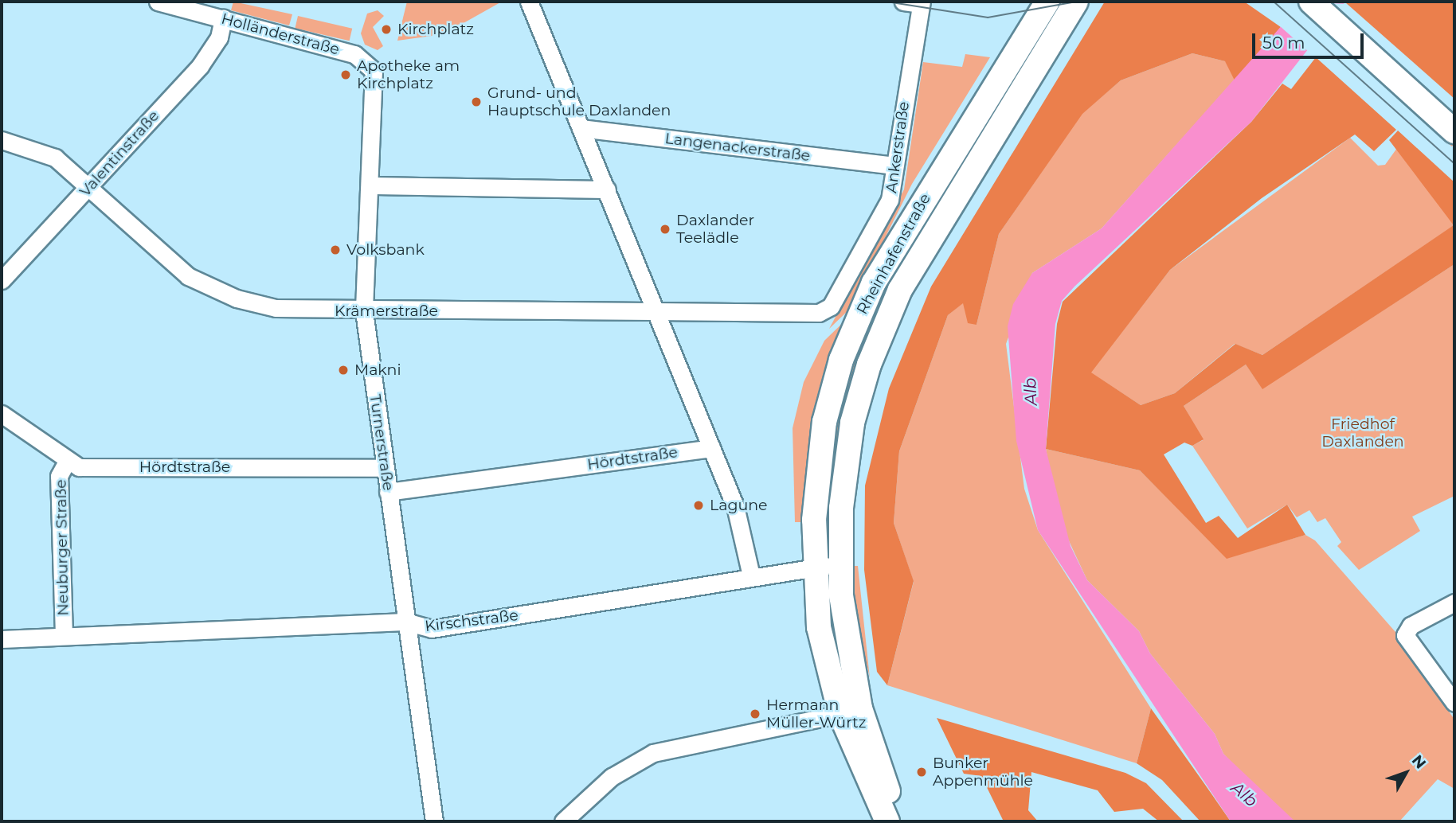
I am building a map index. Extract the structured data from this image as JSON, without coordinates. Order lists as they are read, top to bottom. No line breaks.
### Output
{"streets":{"main road":["Rheinhafenstraße"],"street":["Holländerstraße","Langenackerstraße","Ankerstraße","Valentinstraße","Krämerstraße","Turnerstraße","Hördtstraße","Neuburger Straße","Kirschstraße"]},"crossings":[["Holländerstraße","Valentinstraße"],["Holländerstraße","Turnerstraße"],["Langenackerstraße","Ankerstraße"],["Ankerstraße","Krämerstraße"],["Valentinstraße","Krämerstraße"],["Rheinhafenstraße","Kirschstraße"],["Krämerstraße","Turnerstraße"],["Turnerstraße","Hördtstraße"],["Turnerstraße","Kirschstraße"],["Hördtstraße","Neuburger Straße"],["Neuburger Straße","Kirschstraße"]],"water":["Alb"],"parks":["Friedhof Daxlanden"],"places":["Kirchplatz","Apotheke am Kirchplatz","Grund- und Hauptschule Daxlanden","Daxlander Teelädle","Volksbank","Makni","Lagune","Hermann Müller-Würtz","Bunker Appenmühle"],"scale_bar":"50 m","north":"top right"}
